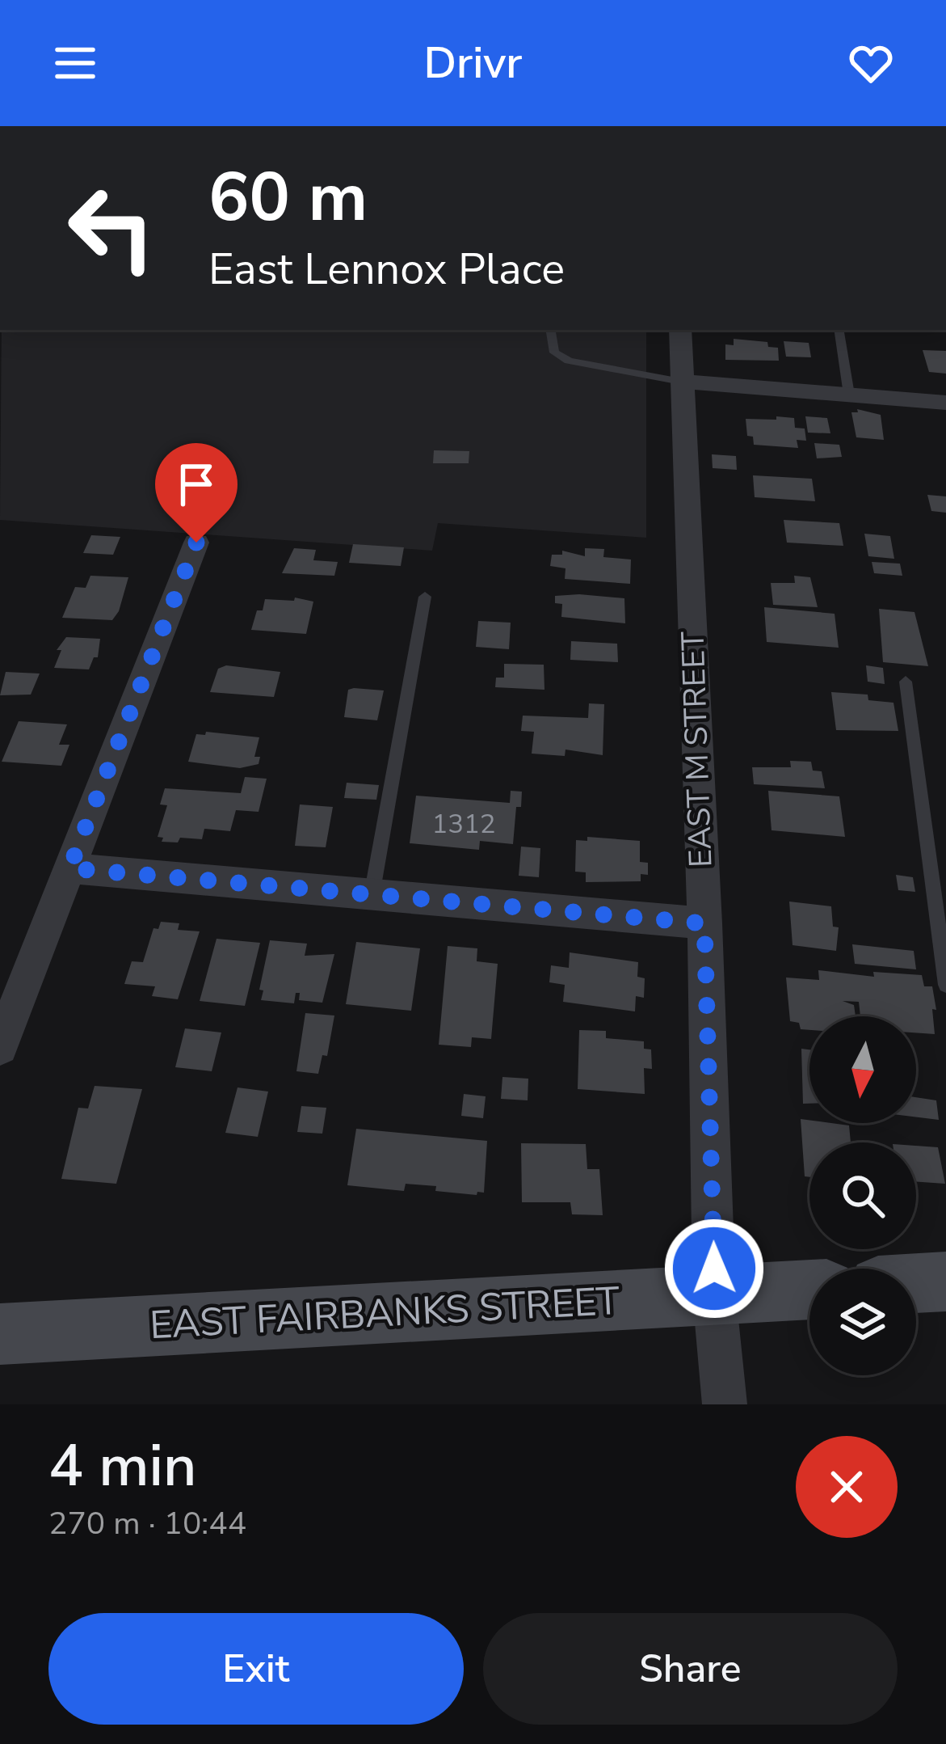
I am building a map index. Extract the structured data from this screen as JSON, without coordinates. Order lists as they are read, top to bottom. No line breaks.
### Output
{"streets":{"street":["EAST M STREET","EAST FAIRBANKS STREET"]},"crossings":[["EAST M STREET","EAST FAIRBANKS STREET"]],"house_numbers":["1312"],"north":"bottom","page":{"header":"Drivr","turn":["60 m","East Lennox Place"],"heading":["4 min","270 m · 10:44"],"buttons":["Exit","Share"]}}
